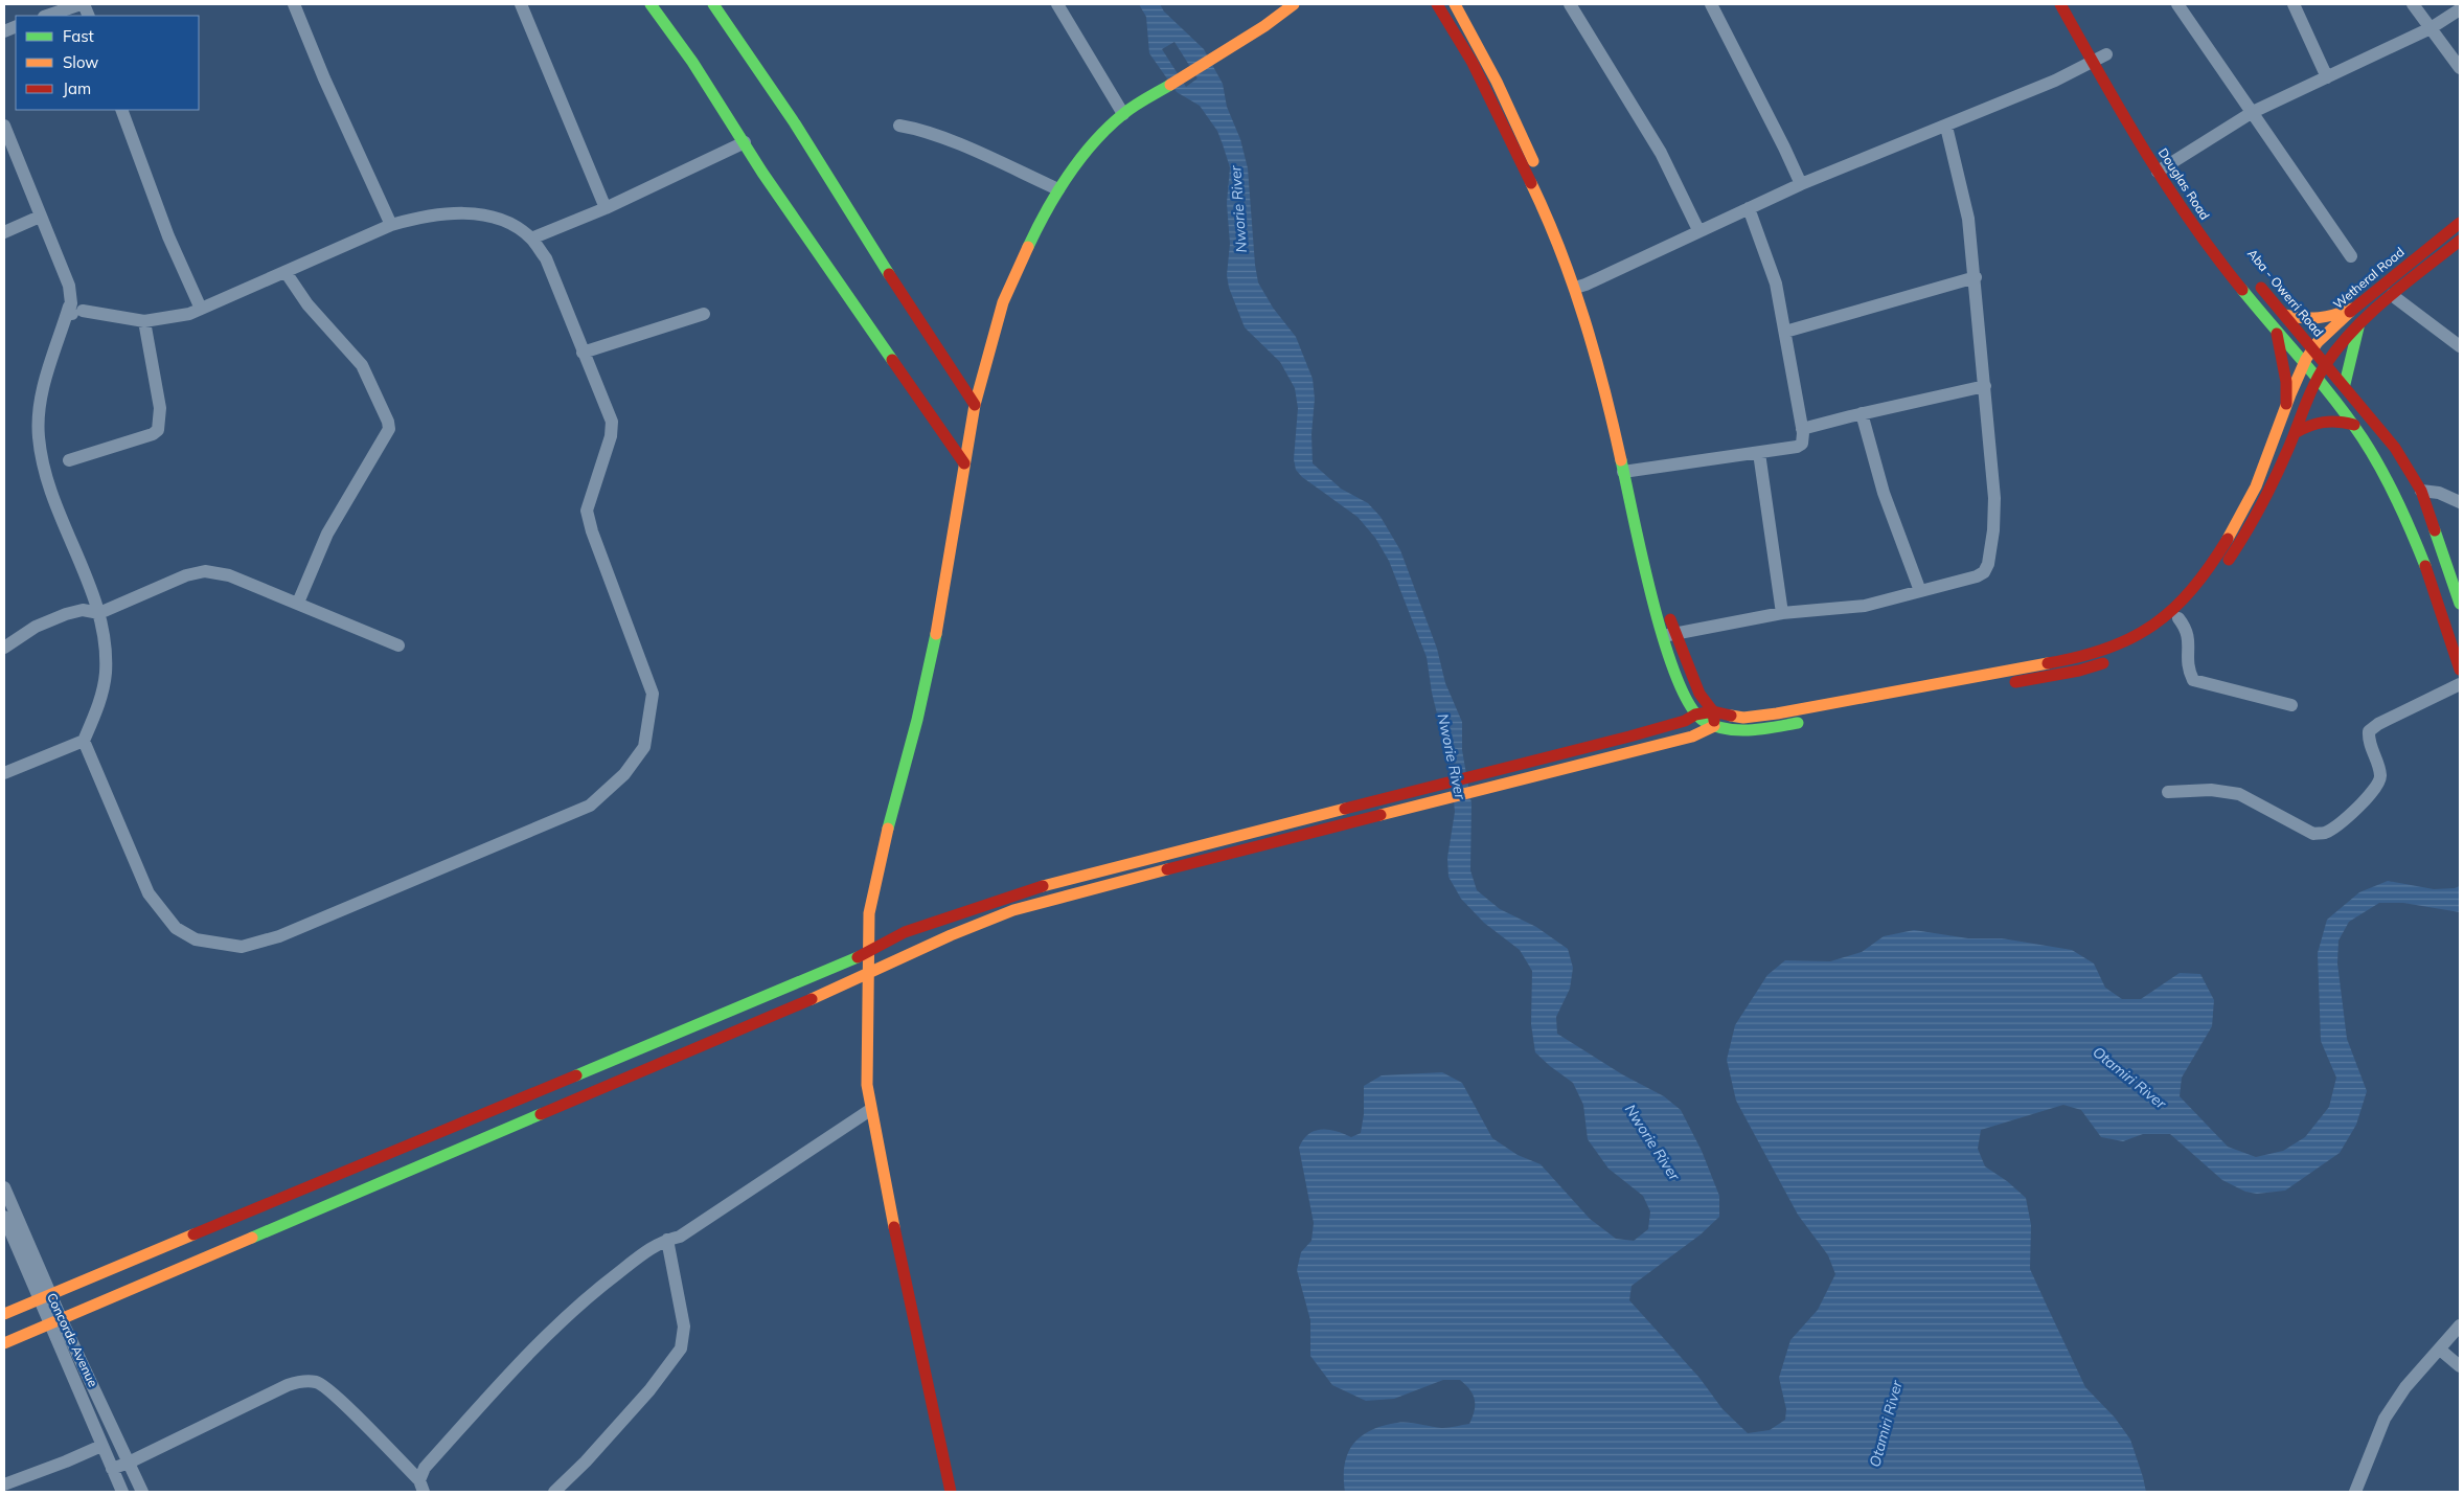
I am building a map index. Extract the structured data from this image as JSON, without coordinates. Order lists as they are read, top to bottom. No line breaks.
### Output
{"streets":{"main road":["Douglas Road","Wetheral Road","Aba - Owerri Road"],"street":["Concorde Avenue"]},"crossings":[["Douglas Road","Wetheral Road"],["Wetheral Road","Aba - Owerri Road"]],"water":["Nworie River","Otamiri River"],"legend":["Fast","Slow","Jam"]}
